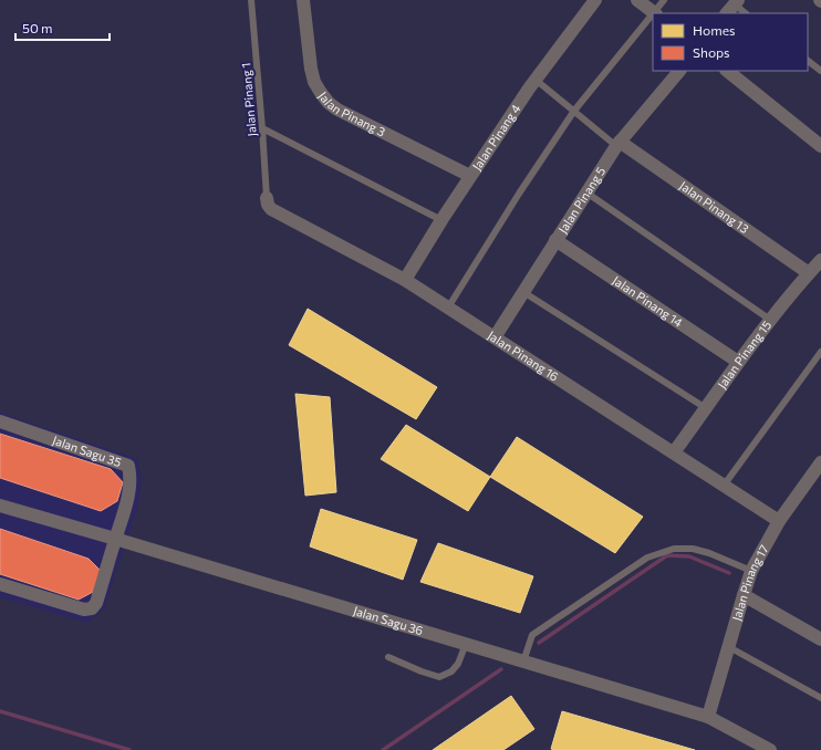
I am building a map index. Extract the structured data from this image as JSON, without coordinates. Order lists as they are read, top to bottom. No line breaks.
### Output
{"streets":{"street":["Jalan Pinang 3","Jalan Pinang 4","Jalan Pinang 5","Jalan Pinang 13","Jalan Pinang 14","Jalan Pinang 15","Jalan Pinang 16","Jalan Sagu 35","Jalan Pinang 17","Jalan Sagu 36"],"lane":["Jalan Pinang 1"]},"crossings":[["Jalan Pinang 1","Jalan Pinang 16"],["Jalan Pinang 3","Jalan Pinang 4"],["Jalan Pinang 4","Jalan Pinang 16"],["Jalan Pinang 5","Jalan Pinang 13"],["Jalan Pinang 5","Jalan Pinang 14"],["Jalan Pinang 5","Jalan Pinang 16"],["Jalan Pinang 13","Jalan Pinang 15"],["Jalan Pinang 14","Jalan Pinang 15"],["Jalan Pinang 15","Jalan Pinang 16"],["Jalan Pinang 16","Jalan Pinang 17"],["Jalan Sagu 35","Jalan Sagu 36"],["Jalan Pinang 17","Jalan Sagu 36"]],"legend":["Homes","Shops"],"scale_bar":"50 m"}
